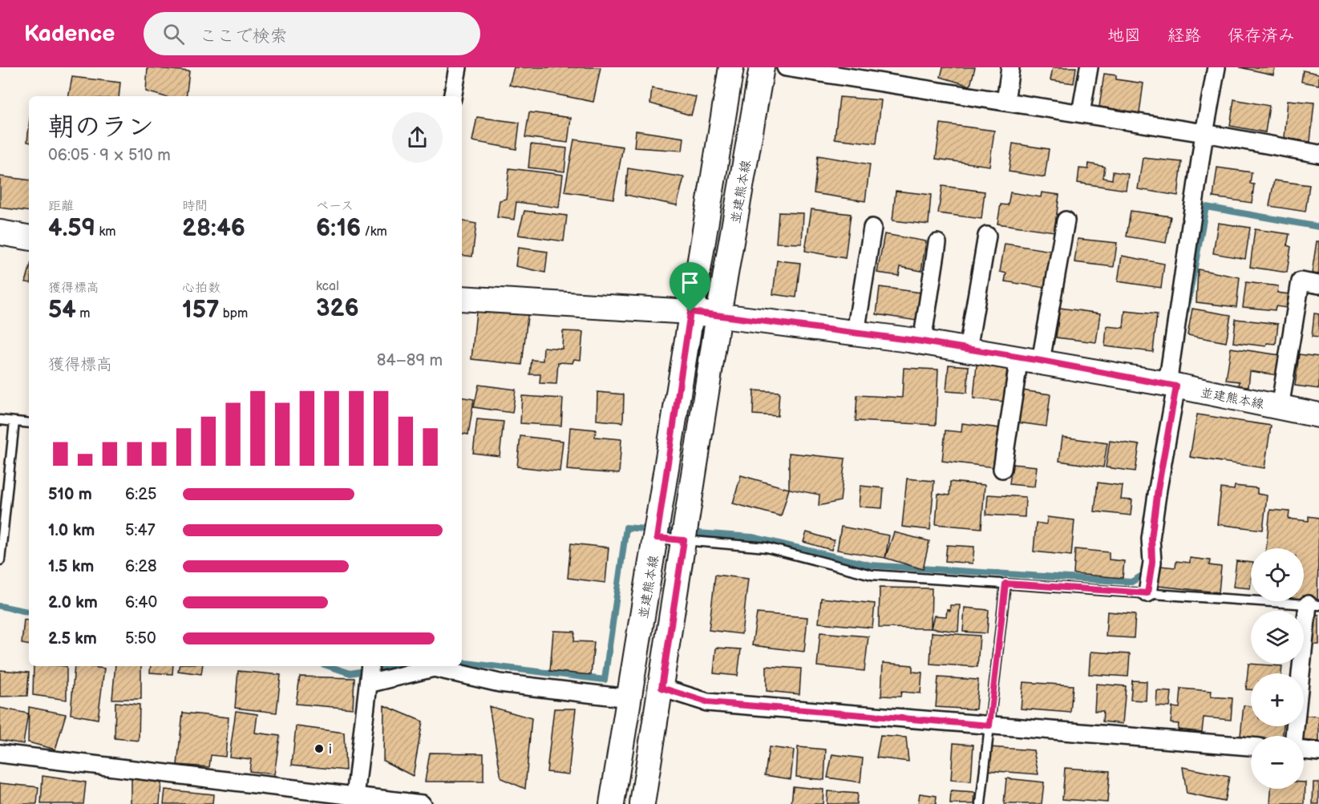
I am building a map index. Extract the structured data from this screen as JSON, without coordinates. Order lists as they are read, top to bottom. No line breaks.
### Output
{"streets":{"main road":["並建熊本線"]},"places":["i"],"page":{"header":"Kadence","search":"ここで検索","nav":["地図","経路","保存済み"],"heading":["朝のラン","06:05 · 9 × 510 m"],"stats":[["距離","4.59 km"],["時間","28:46"],["ペース","6:16 /km"],["獲得標高","54 m"],["心拍数","157 bpm"],["kcal","326"]],"chart":["獲得標高","84–89 m"],"list":[{"name":"510 m","note":"6:25"},{"name":"1.0 km","note":"5:47"},{"name":"1.5 km","note":"6:28"},{"name":"2.0 km","note":"6:40"},{"name":"2.5 km","note":"5:50"}],"map_buttons":["+","−"]}}
